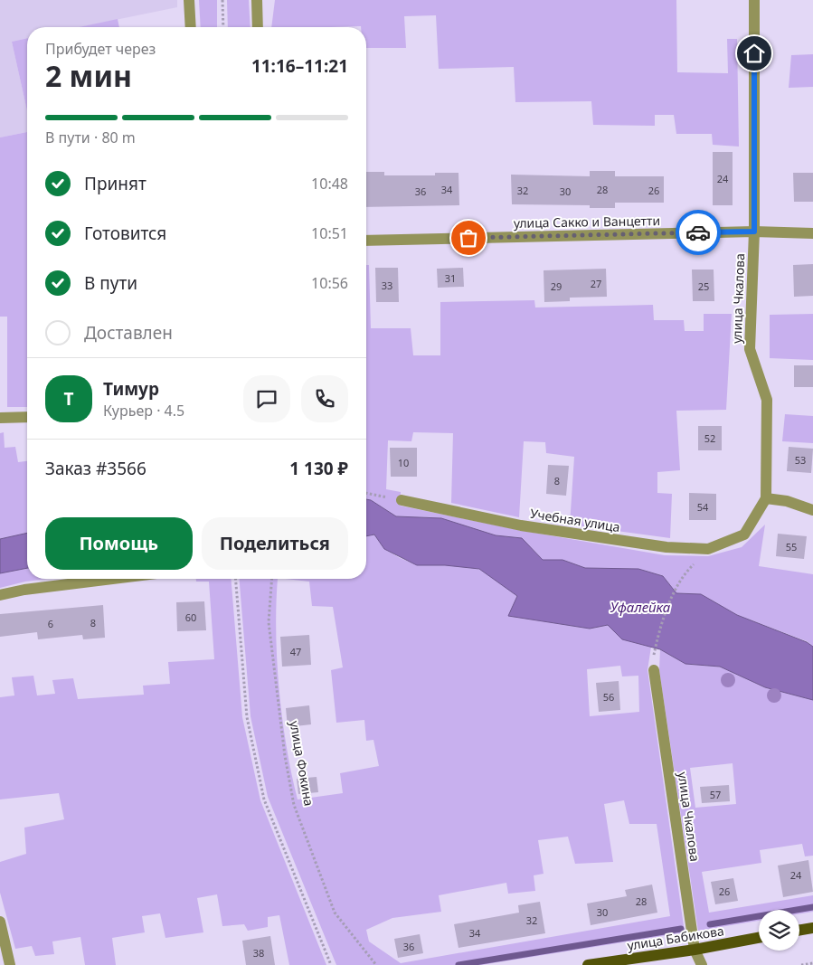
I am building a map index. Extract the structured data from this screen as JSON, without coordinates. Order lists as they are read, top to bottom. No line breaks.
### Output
{"streets":{"main road":["улица Бабикова"],"street":["улица Сакко и Ванцетти","улица Чкалова","Учебная улица"],"path":["улица Фокина"]},"crossings":[["улица Сакко и Ванцетти","улица Чкалова"],["улица Чкалова","Учебная улица"],["улица Чкалова","улица Бабикова"]],"water":["Уфалейка"],"house_numbers":["24","34","28","32","26","36","30","31","27","33","29","25","52","53","10","8","54","55","60","8","6","47","56","57","24","26","28","30","32","34","36","38"],"page":{"heading":["2 мин","Прибудет через","11:16–11:21"],"panel":["Тимур","Курьер · 4.5","Заказ #3566","1 130 ₽"],"bar":"В пути · 80 m","list":[["Принят","10:48"],["Готовится","10:51"],["В пути","10:56"],"Доставлен"],"round":"Т","buttons":["Помощь","Поделиться"]}}
